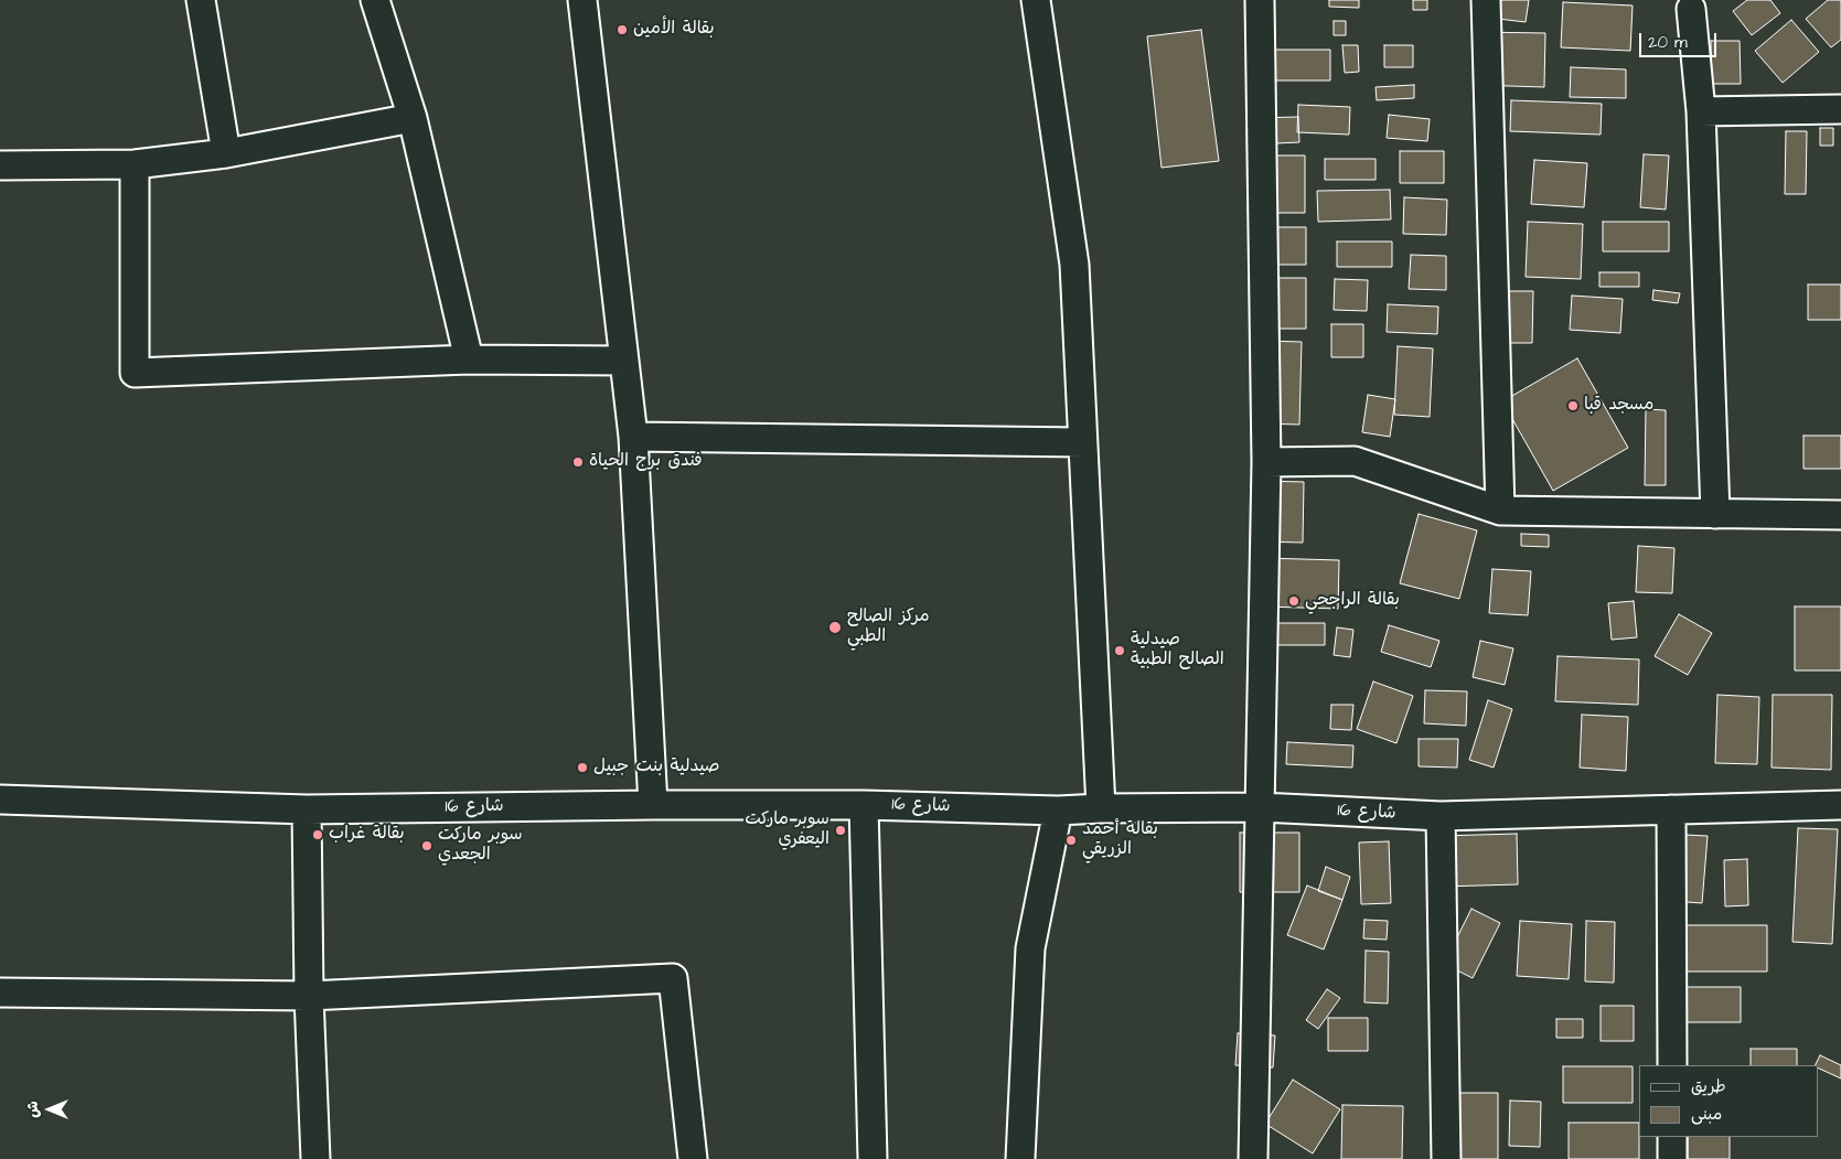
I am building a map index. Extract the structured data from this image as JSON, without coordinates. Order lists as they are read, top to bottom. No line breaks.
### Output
{"streets":{"street":["شارع 16"]},"places":["بقالة الأمين","مسجد قبا","فندق برج الحياة","بقالة الراجحي","مركز الصالح الطبي","صيدلية الصالح الطبية","صيدلية بنت جبيل","سوبر ماركت اليعفري","بقالة غراب","بقالة أحمد الزريقي","سوبر ماركت الجعدي"],"legend":["طريق","مبنى"],"scale_bar":"20 m","north":"left"}
